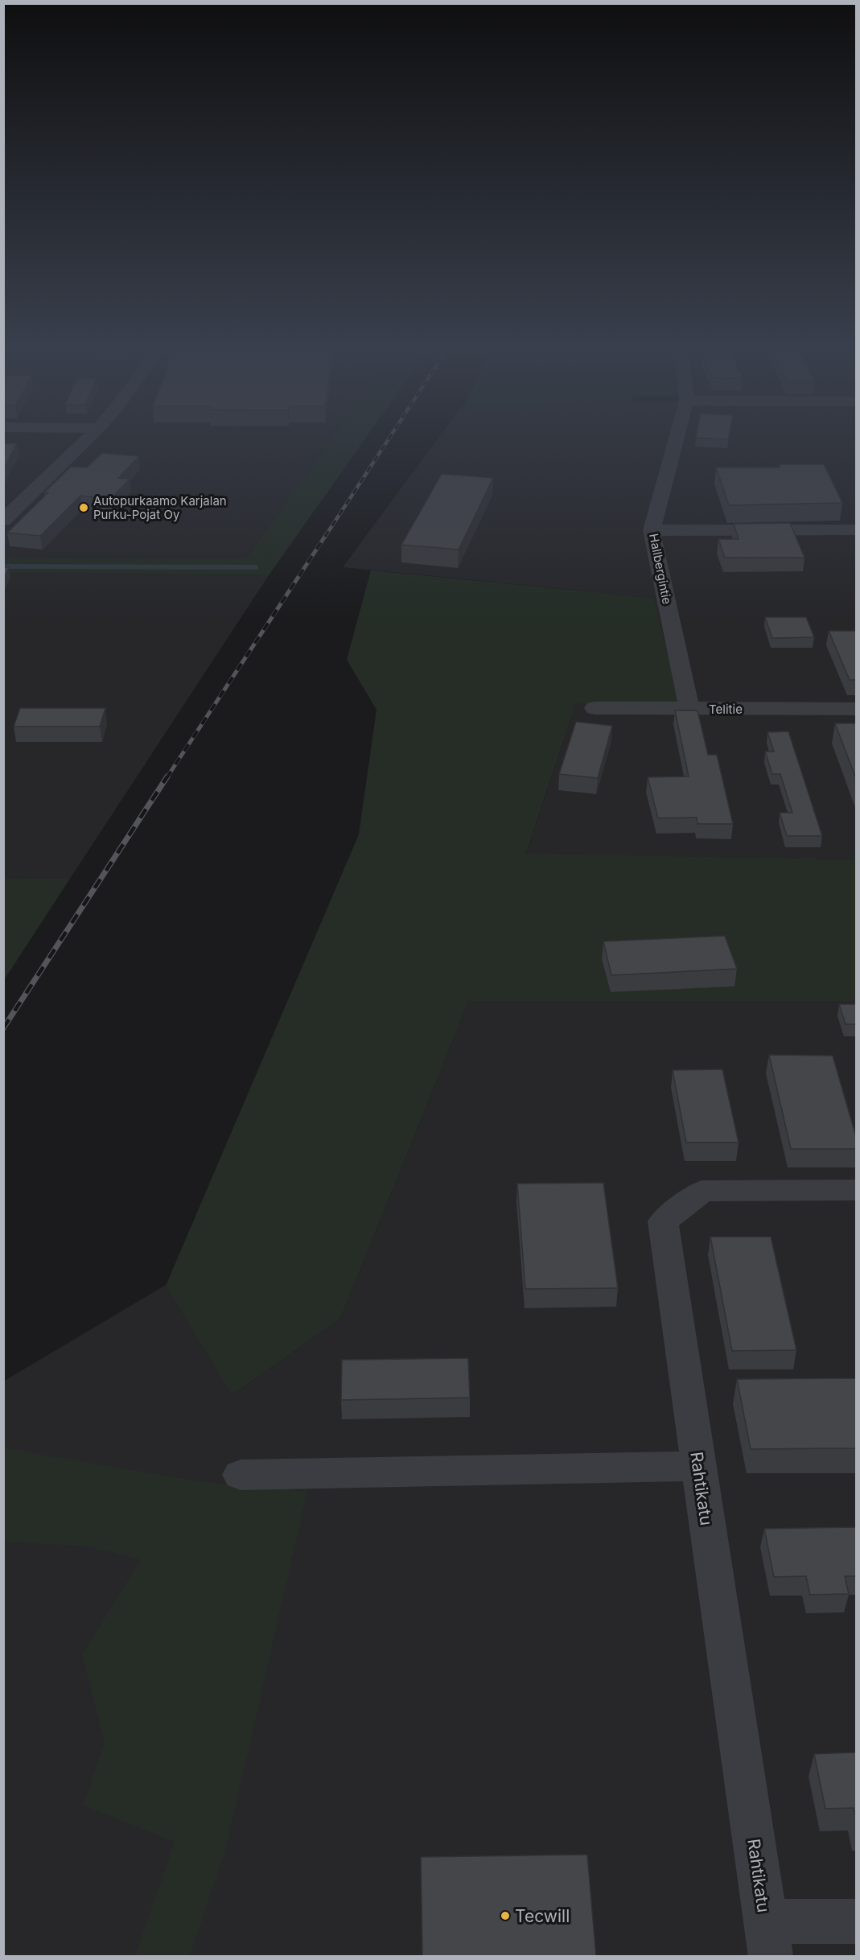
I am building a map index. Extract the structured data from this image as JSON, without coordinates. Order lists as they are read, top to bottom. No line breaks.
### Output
{"streets":{"street":["Hallbergintie","Telitie","Rahtikatu"]},"crossings":[["Hallbergintie","Telitie"]],"places":["Autopurkaamo Karjalan Purku-Pojat Oy","Tecwill"]}
